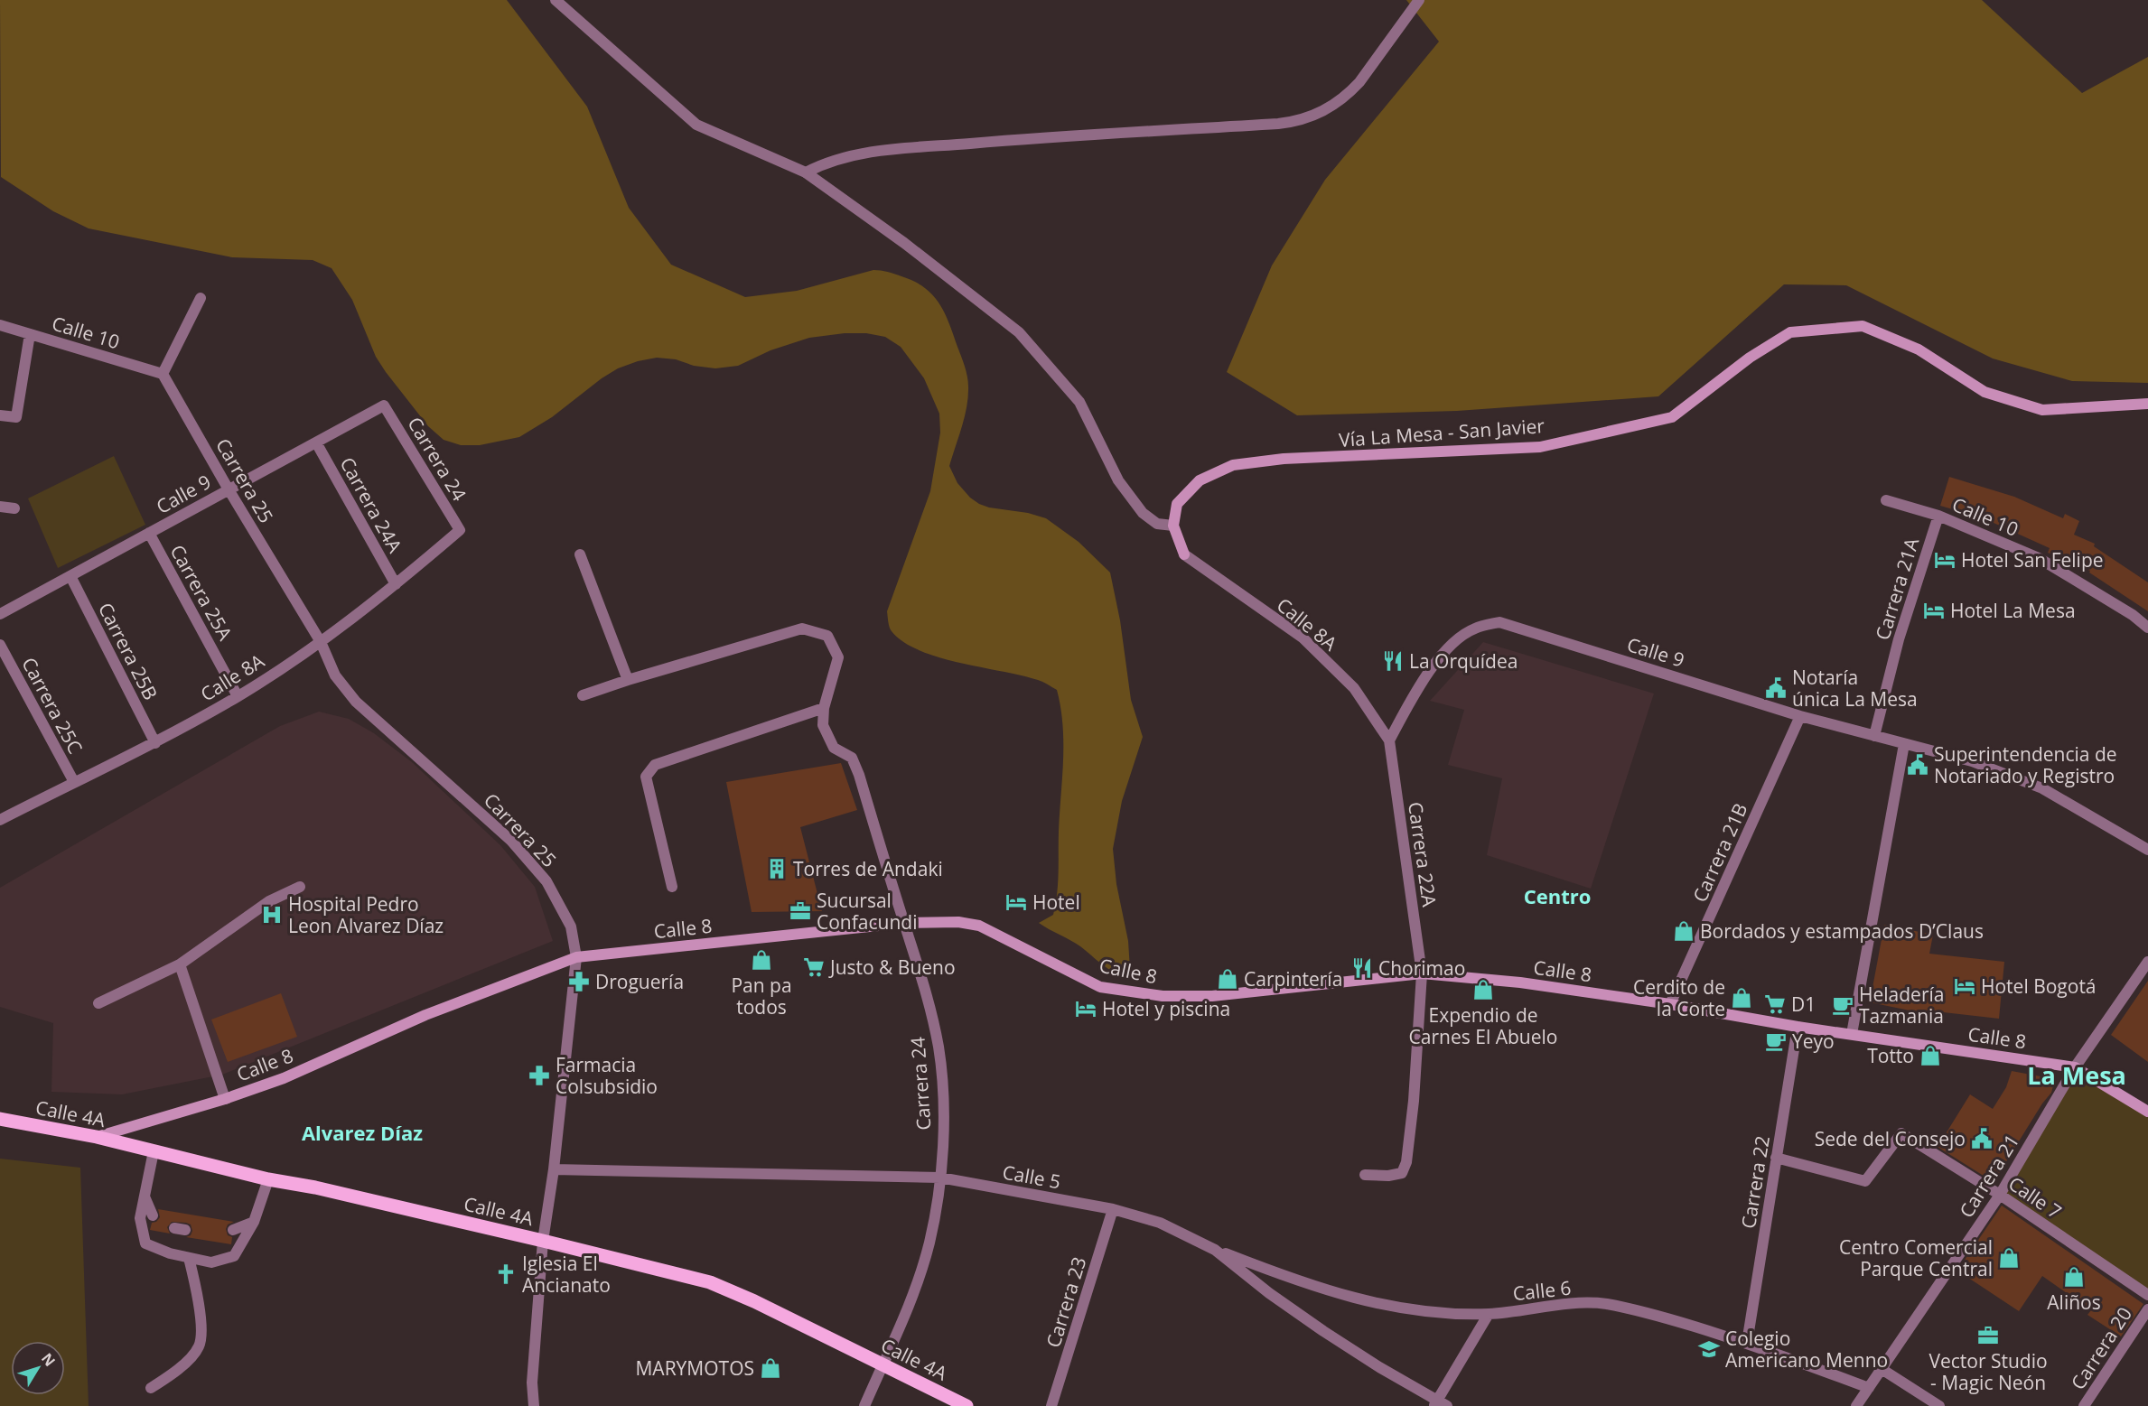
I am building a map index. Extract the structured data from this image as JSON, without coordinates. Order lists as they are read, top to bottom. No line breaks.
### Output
{"streets":{"main road":["Vía La Mesa - San Javier","Calle 8","Calle 4A"],"street":["Calle 10","Carrera 24","Carrera 25","Calle 9","Carrera 24A","Carrera 21A","Carrera 25A","Calle 8A","Carrera 25B","Carrera 25C","Carrera 21B","Carrera 22A","Carrera 21","Calle 5","Carrera 22","Calle 7","Calle 6","Carrera 23","Carrera 20"]},"crossings":[["Calle 10","Carrera 25"],["Calle 10","Carrera 21A"],["Carrera 24","Calle 9"],["Carrera 24","Calle 8A"],["Carrera 24","Calle 8"],["Carrera 24","Calle 4A"],["Carrera 24","Calle 5"],["Carrera 25","Calle 9"],["Carrera 25","Calle 8A"],["Carrera 25","Calle 8"],["Carrera 25","Calle 4A"],["Carrera 25","Calle 5"],["Calle 9","Carrera 24A"],["Calle 9","Carrera 21A"],["Calle 9","Carrera 25A"],["Calle 9","Calle 8A"],["Calle 9","Carrera 25B"],["Calle 9","Carrera 21B"],["Calle 9","Carrera 22A"],["Carrera 24A","Calle 8A"],["Carrera 25A","Calle 8A"],["Calle 8A","Carrera 25B"],["Calle 8A","Carrera 25C"],["Calle 8A","Carrera 22A"],["Carrera 21B","Calle 8"],["Carrera 22A","Calle 8"],["Calle 8","Calle 4A"],["Calle 8","Carrera 21"],["Calle 8","Carrera 22"],["Carrera 21","Calle 7"],["Carrera 21","Calle 6"],["Calle 5","Calle 6"],["Calle 5","Carrera 23"],["Carrera 22","Calle 7"],["Carrera 22","Calle 6"]],"districts":["Centro","La Mesa","Alvarez Díaz"],"places":{"hotel":["Hotel San Felipe","Hotel La Mesa","Hotel","Hotel Bogotá","Hotel y piscina"],"restaurant":["La Orquídea","Chorimao"],"public building":["Notaría única La Mesa","Superintendencia de Notariado y Registro","Sede del Consejo"],"building":["Torres de Andaki"],"office":["Sucursal Confacundi","Vector Studio - Magic Neón"],"hospital":["Hospital Pedro Leon Alvarez Díaz"],"shop":["Bordados y estampados D’Claus","Pan pa todos","Carpintería","Expendio de Carnes El Abuelo","Cerdito de la Corte","Totto","Centro Comercial Parque Central","Aliños","MARYMOTOS"],"supermarket":["Justo & Bueno","D1"],"pharmacy":["Droguería","Farmacia Colsubsidio"],"cafe":["Heladería Tazmania","Yeyo"],"church":["Iglesia El Ancianato"],"school or university":["Colegio Americano Menno"]},"north":"top right"}
